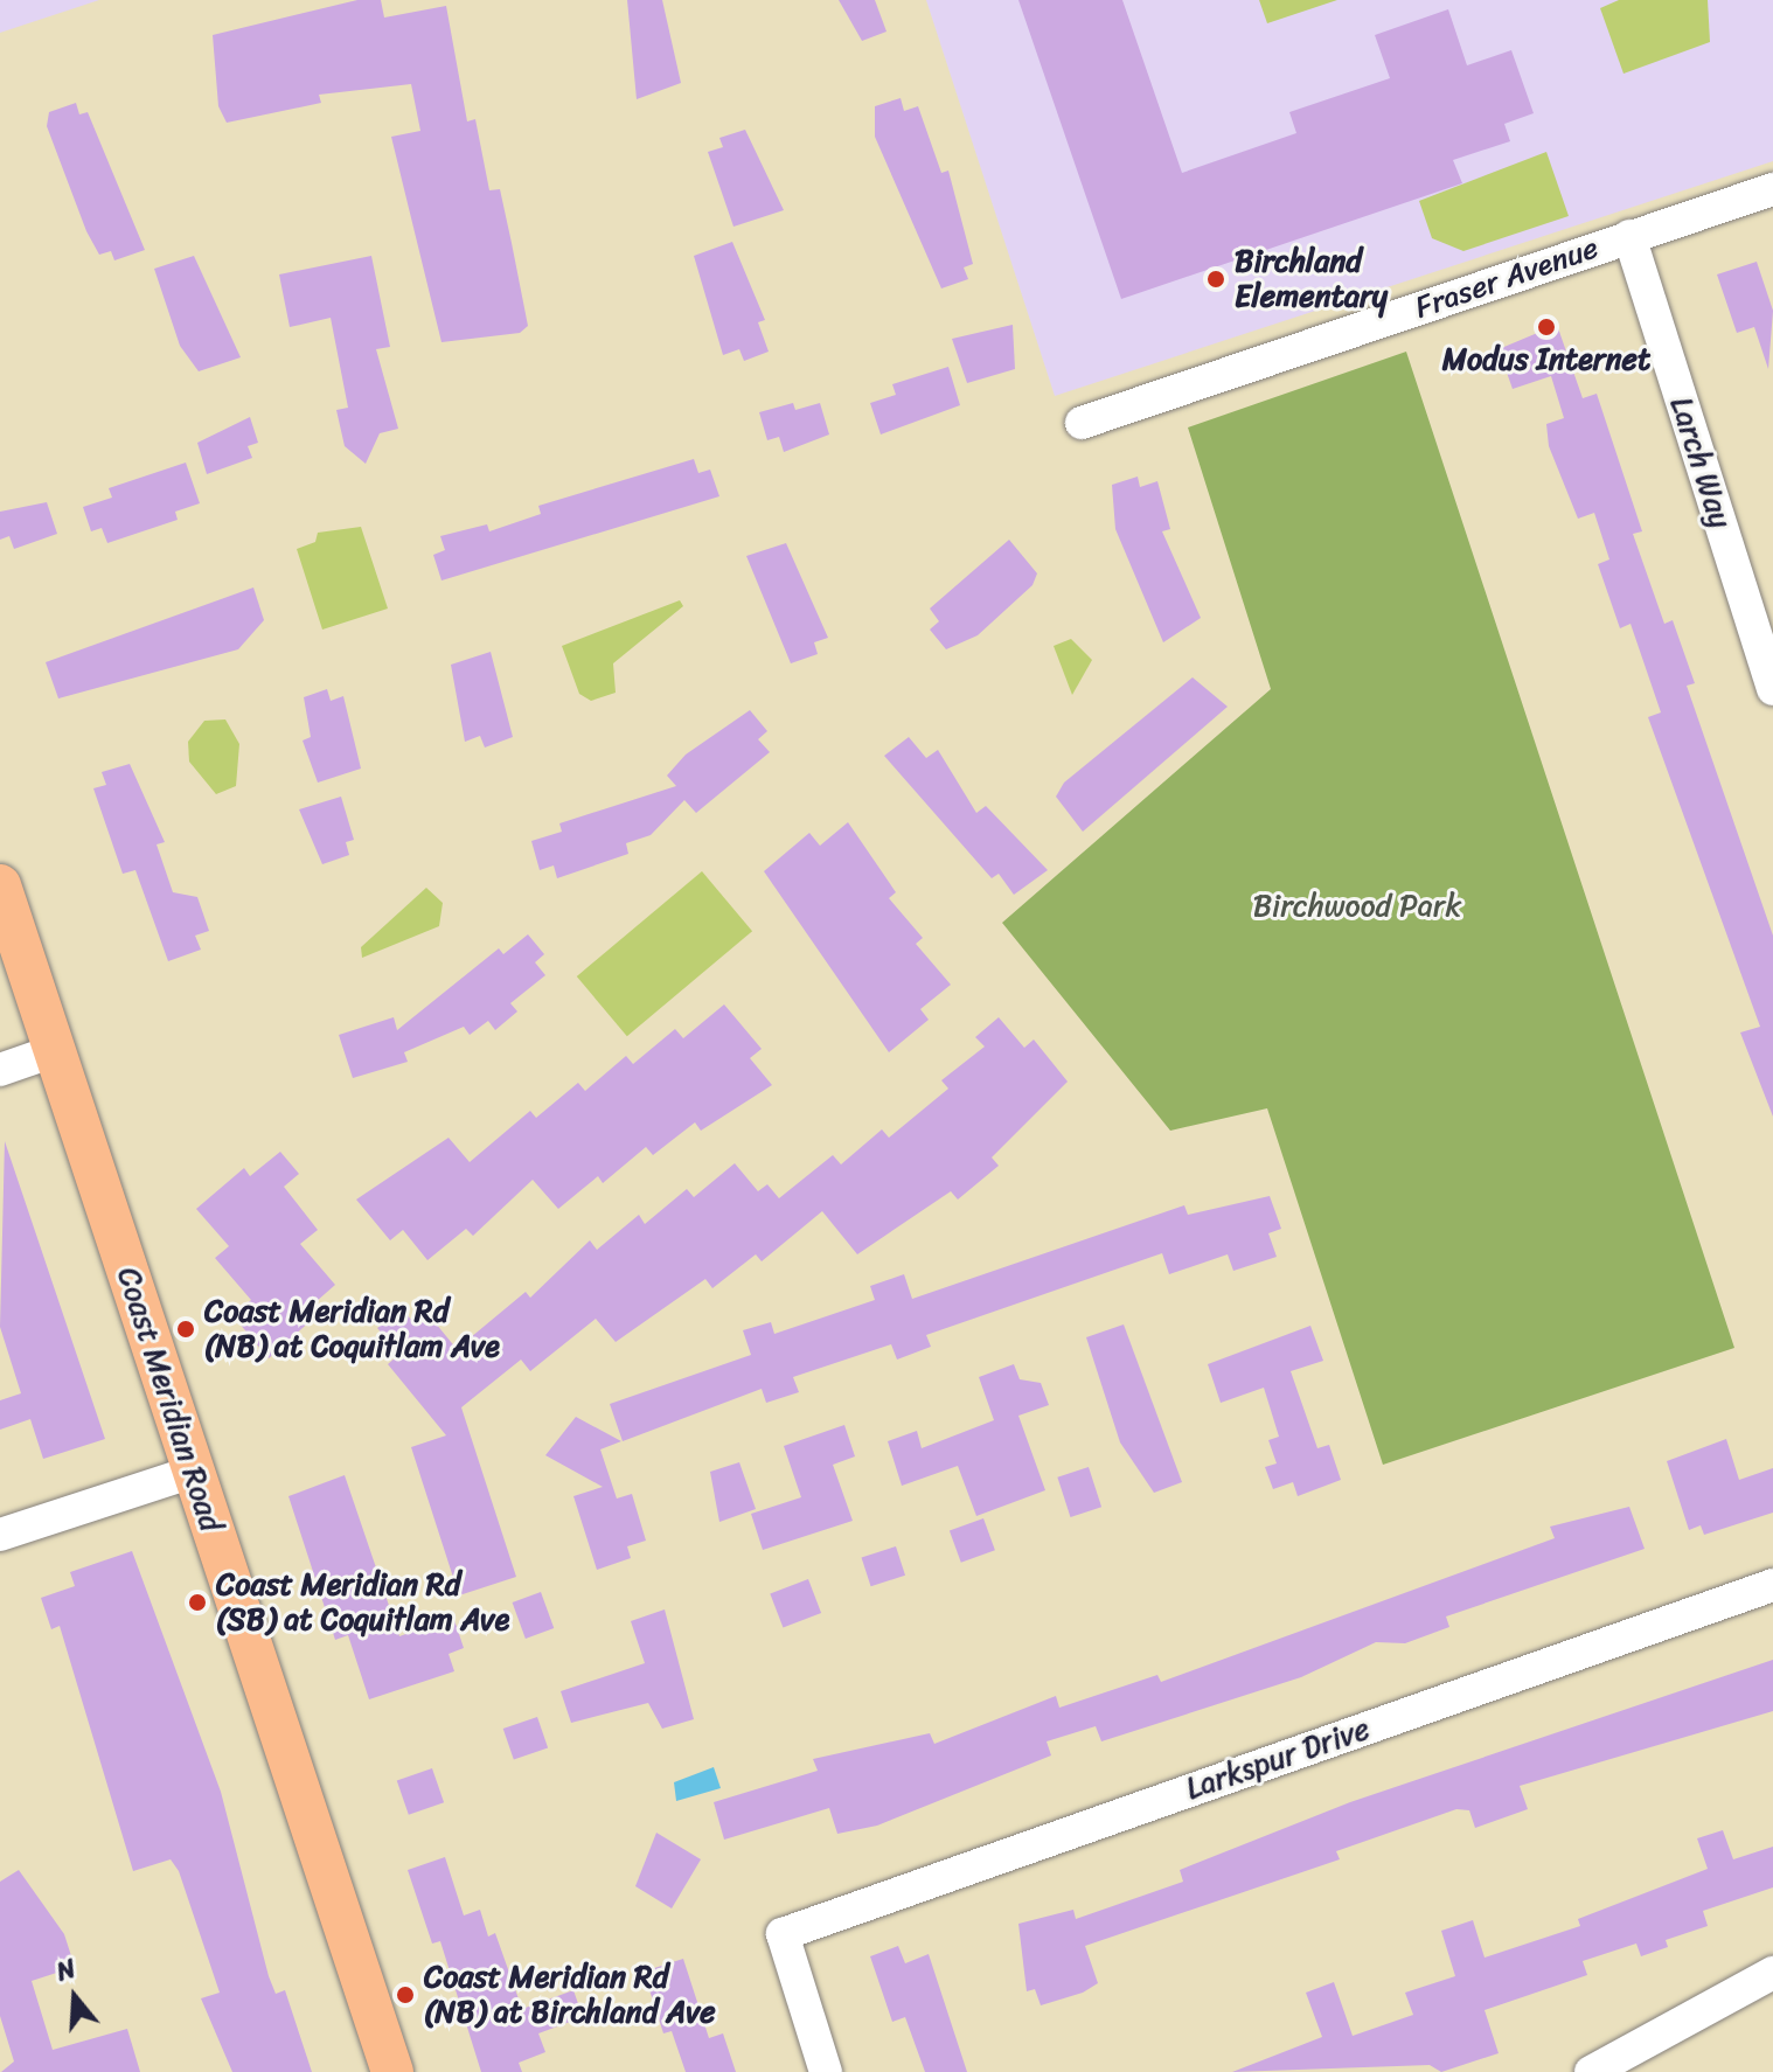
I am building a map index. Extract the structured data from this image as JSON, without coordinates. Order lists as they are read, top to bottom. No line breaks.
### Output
{"streets":{"main road":["Coast Meridian Road"],"street":["Fraser Avenue","Larch Way","Larkspur Drive"]},"crossings":[["Fraser Avenue","Larch Way"]],"parks":["Birchwood Park"],"places":["Birchland Elementary","Modus Internet","Coast Meridian Rd (NB) at Coquitlam Ave","Coast Meridian Rd (SB) at Coquitlam Ave","Coast Meridian Rd (NB) at Birchland Ave"],"north":"top"}
